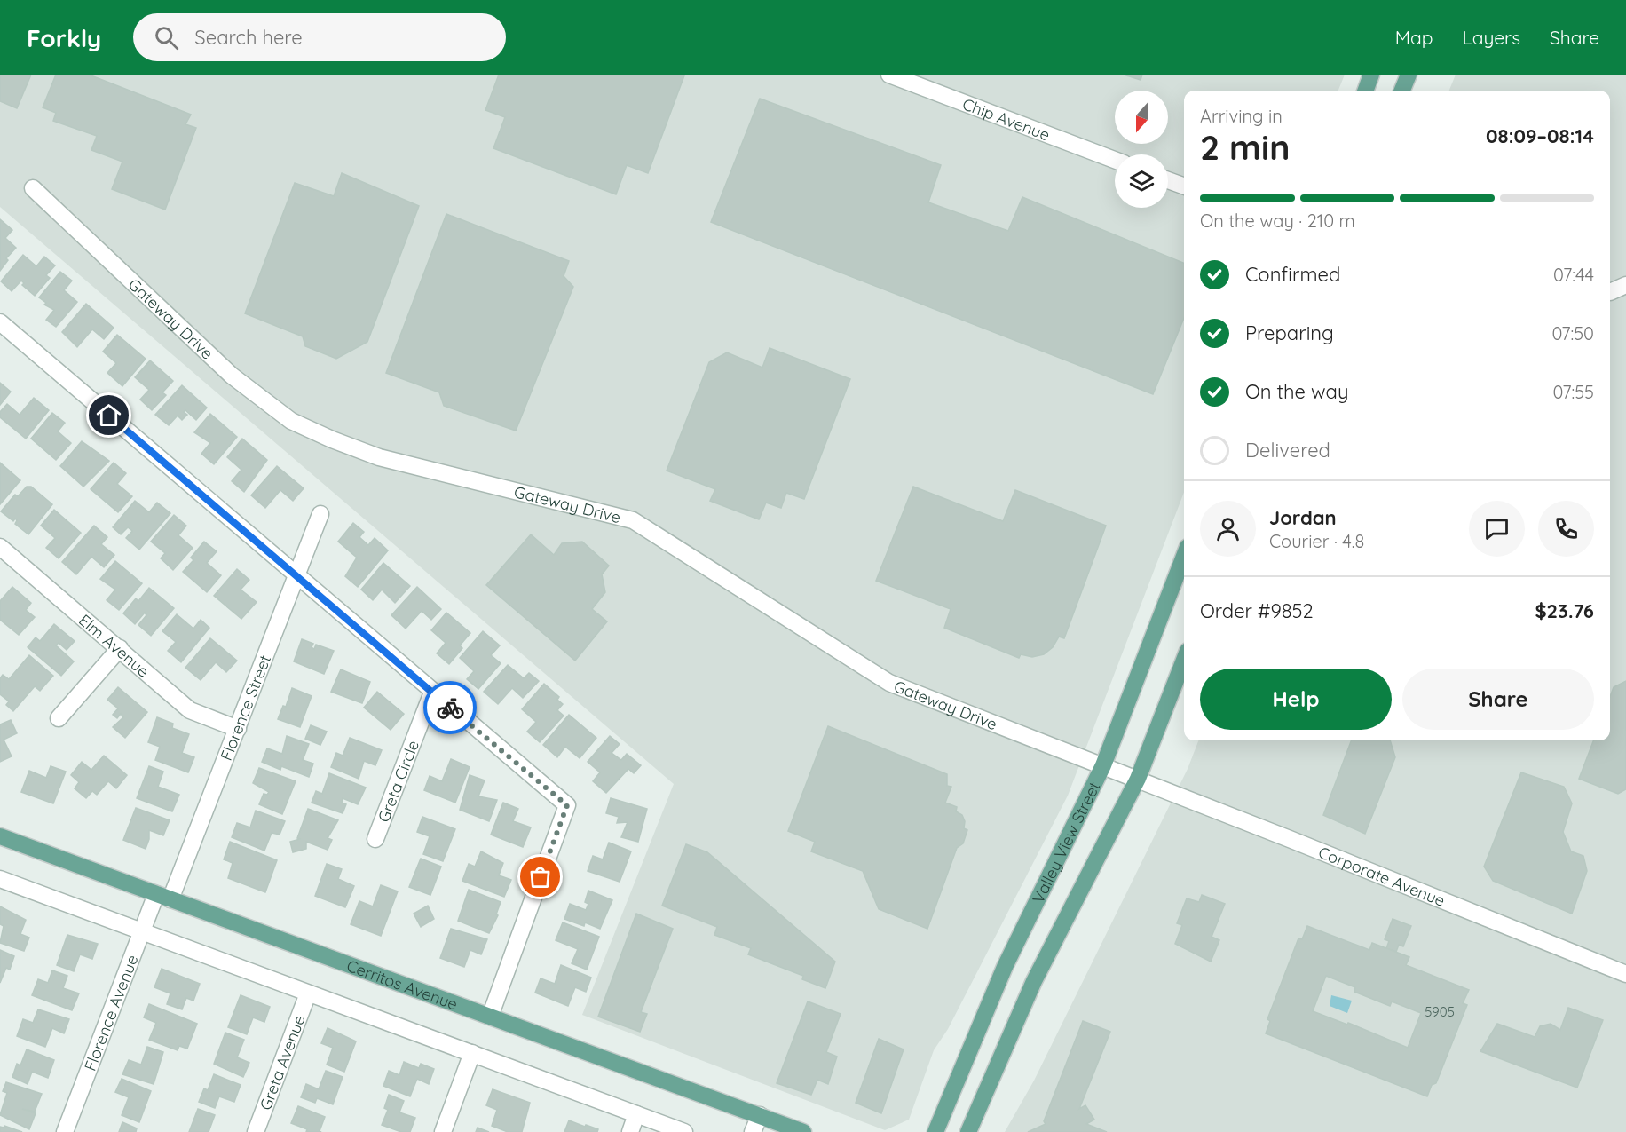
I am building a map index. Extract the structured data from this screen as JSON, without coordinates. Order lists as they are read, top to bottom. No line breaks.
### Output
{"streets":{"main road":["Valley View Street","Cerritos Avenue"],"street":["Chip Avenue","Gateway Drive","Elm Avenue","Florence Street","Greta Circle","Corporate Avenue","Florence Avenue","Greta Avenue"]},"crossings":[["Gateway Drive","Valley View Street"],["Gateway Drive","Corporate Avenue"],["Elm Avenue","Florence Street"],["Florence Street","Cerritos Avenue"],["Florence Street","Florence Avenue"],["Cerritos Avenue","Florence Avenue"]],"house_numbers":["5905"],"north":"bottom","page":{"header":"Forkly","search":"Search here","nav":["Map","Layers","Share"],"heading":["2 min","Arriving in","08:09–08:14"],"panel":["Jordan","Courier · 4.8","Order #9852","$23.76"],"bar":"On the way · 210 m","list":[["Confirmed","07:44"],["Preparing","07:50"],["On the way","07:55"],"Delivered"],"buttons":["Help","Share"]}}
